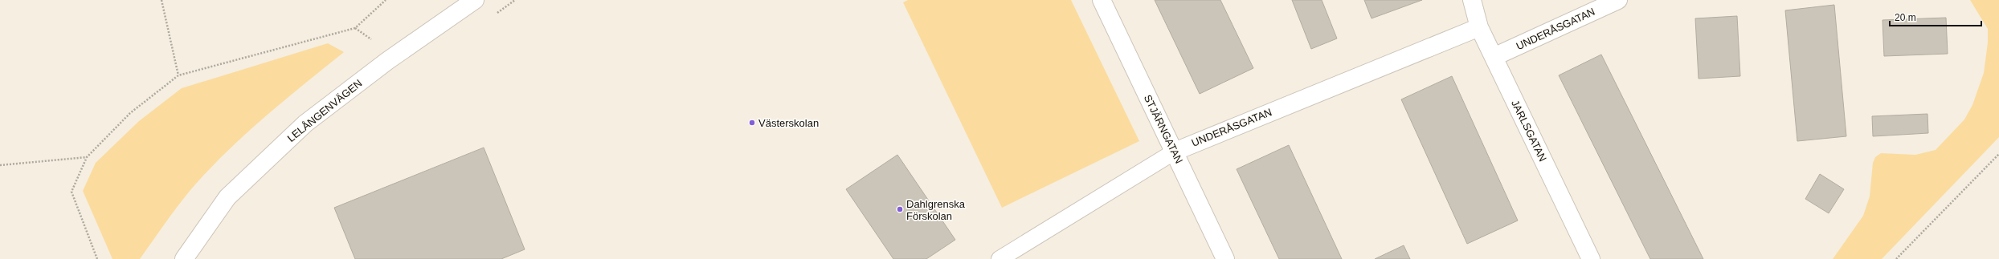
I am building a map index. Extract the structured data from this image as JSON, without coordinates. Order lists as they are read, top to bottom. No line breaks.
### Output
{"streets":{"street":["UNDERÅSGATAN","LELÅNGENVÄGEN","STJÄRNGATAN","JARLSGATAN"]},"crossings":[["UNDERÅSGATAN","STJÄRNGATAN"],["UNDERÅSGATAN","JARLSGATAN"]],"places":["Västerskolan","Dahlgrenska Förskolan"],"scale_bar":"20 m"}
